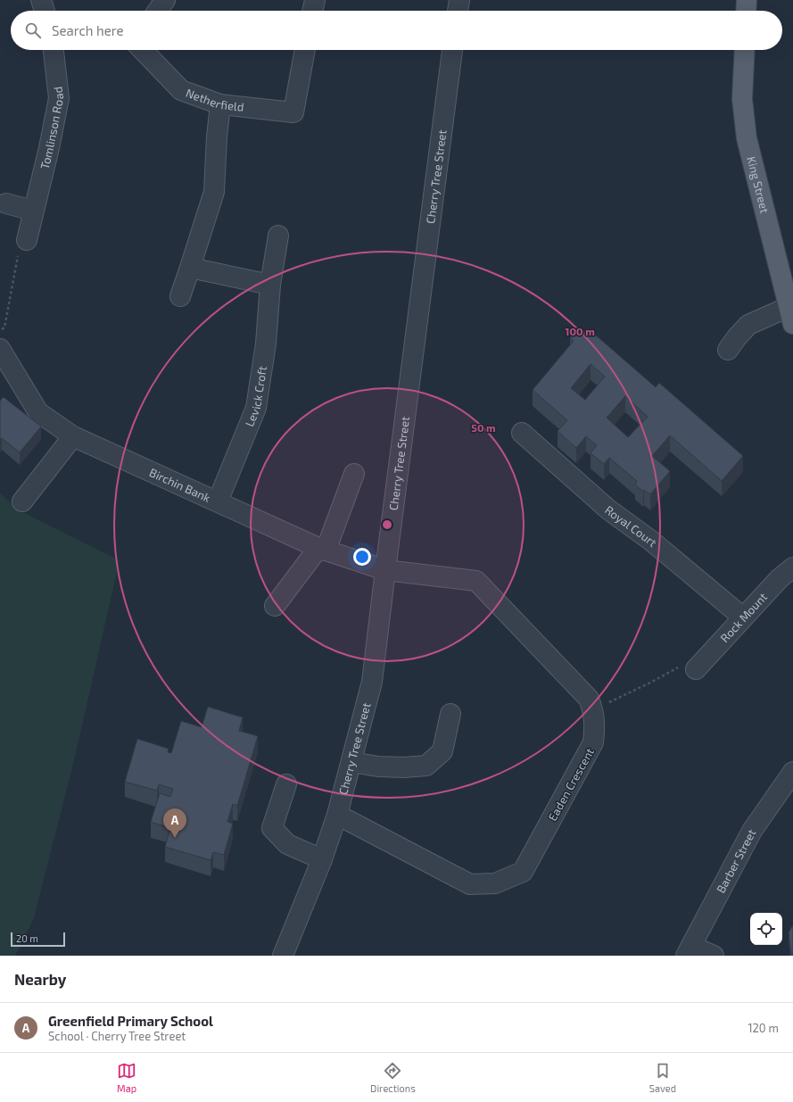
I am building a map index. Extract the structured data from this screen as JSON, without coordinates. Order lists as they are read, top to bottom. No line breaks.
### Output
{"streets":{"main road":["King Street"],"street":["Netherfield","Tomlinson Road","Cherry Tree Street","Levick Croft","Birchin Bank","Royal Court","Rock Mount","Eaden Crescent","Barber Street"]},"crossings":[["Cherry Tree Street","Birchin Bank"],["Cherry Tree Street","Eaden Crescent"],["Levick Croft","Birchin Bank"],["Birchin Bank","Eaden Crescent"],["Royal Court","Rock Mount"]],"scale_bar":"20 m","page":{"search":"Search here","pins":"A","scale":"20 m","heading":"Nearby","list":[{"mark":"A","name":"Greenfield Primary School","note":"School · Cherry Tree Street","value":"120 m"}],"nav":["Map","Directions","Saved"]},"rings":["100 m","50 m"]}
